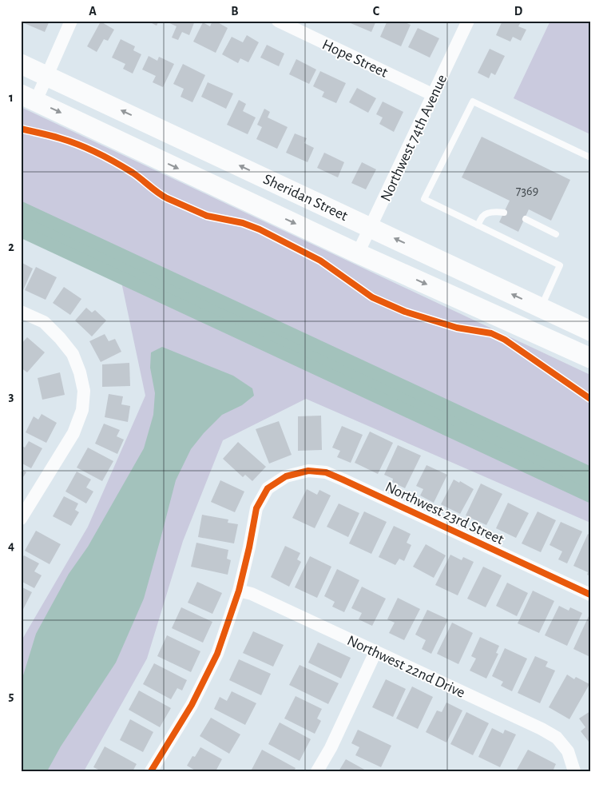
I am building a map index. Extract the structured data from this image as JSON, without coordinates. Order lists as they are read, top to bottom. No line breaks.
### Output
{"streets":{"main road":["Sheridan Street"],"street":["Hope Street","Northwest 74th Avenue","Northwest 23rd Street","Northwest 22nd Drive"]},"crossings":[["Hope Street","Northwest 74th Avenue"],["Northwest 74th Avenue","Sheridan Street"],["Northwest 23rd Street","Northwest 22nd Drive"]],"house_numbers":["7369"],"grid":{"columns":["A","B","C","D"],"rows":["1","2","3","4","5"]}}
